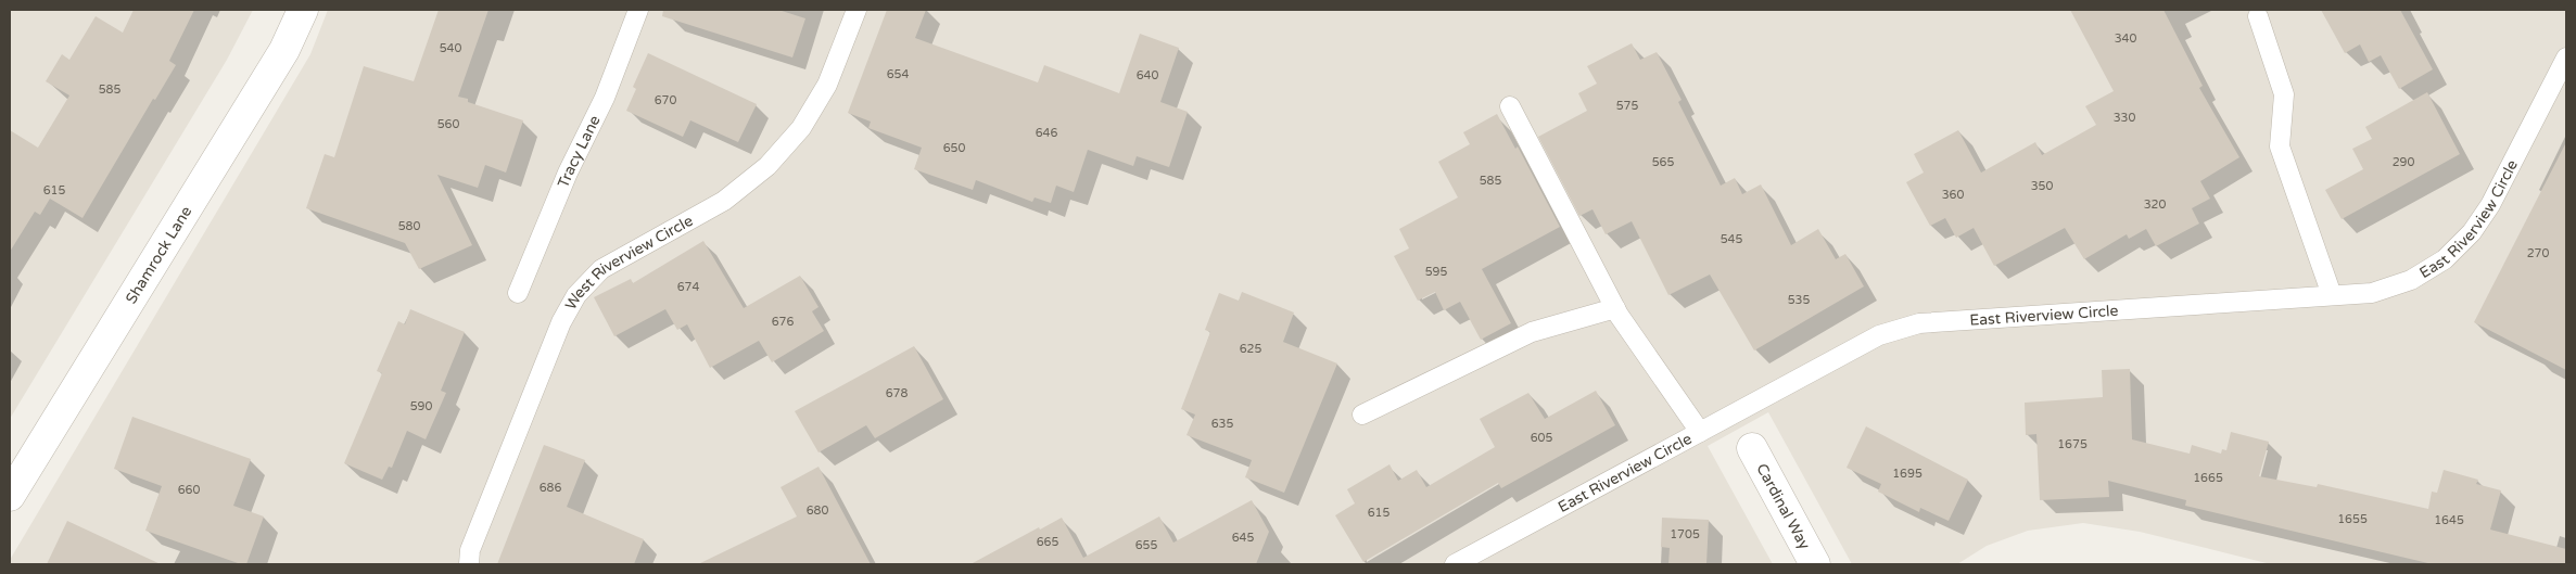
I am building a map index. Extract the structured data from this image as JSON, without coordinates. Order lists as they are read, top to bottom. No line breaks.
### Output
{"streets":{"street":["Shamrock Lane","Cardinal Way"],"lane":["Tracy Lane","East Riverview Circle","West Riverview Circle"]},"house_numbers":["340","540","654","640","585","670","575","330","560","646","650","565","290","585","350","615","360","320","580","545","270","595","674","535","676","625","678","590","635","605","1675","1695","1665","686","660","680","615","1655","1645","1705","645","665","655"]}
